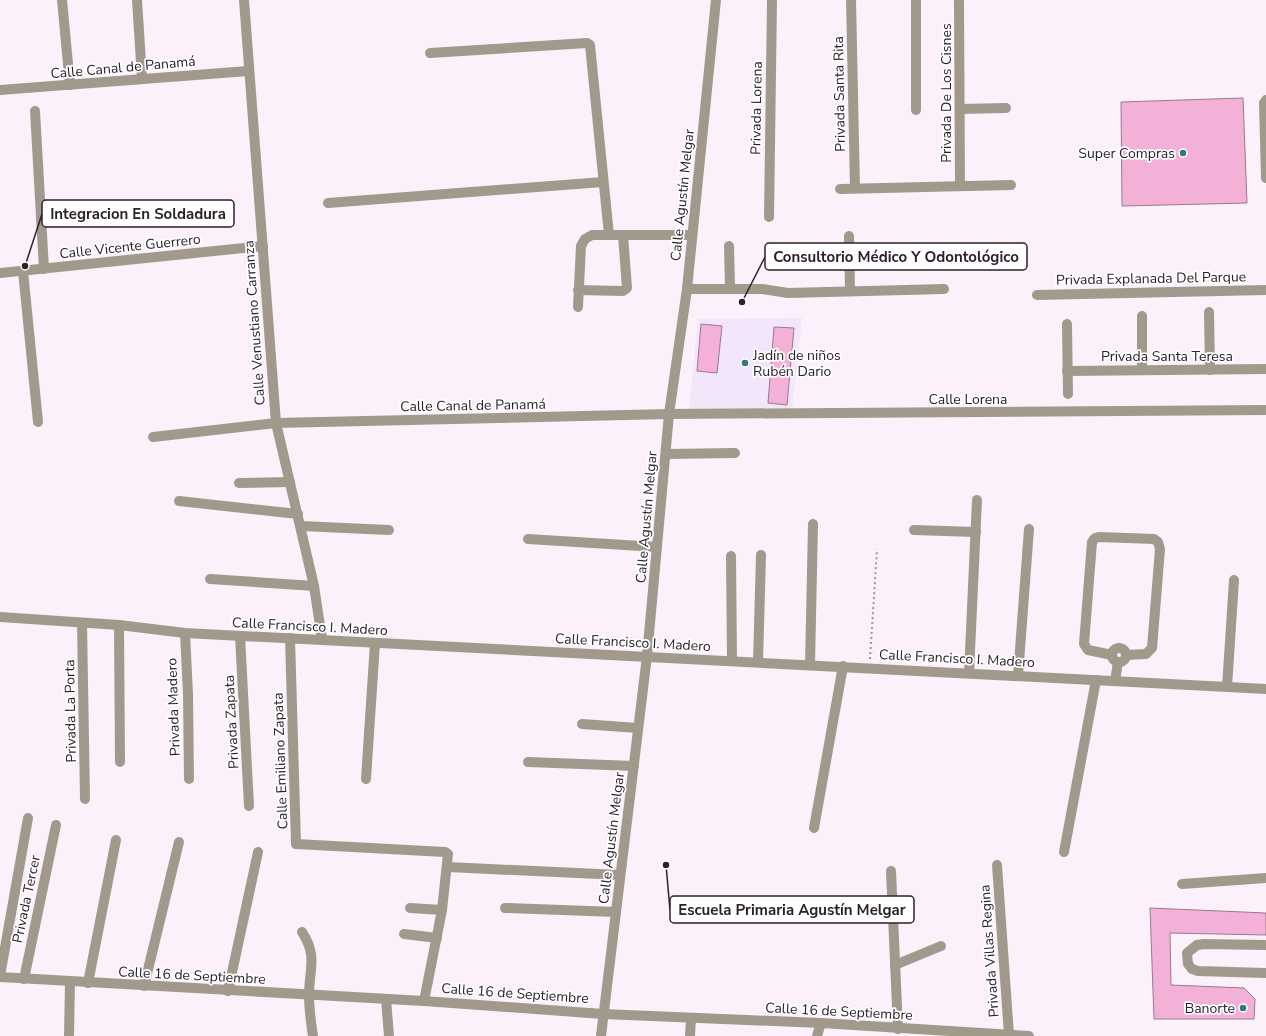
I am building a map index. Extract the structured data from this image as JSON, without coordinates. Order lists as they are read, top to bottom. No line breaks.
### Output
{"streets":{"street":["Calle Canal de Panamá","Privada De Los Cisnes","Privada Santa Rita","Privada Lorena","Calle Agustín Melgar","Calle Vicente Guerrero","Privada Explanada Del Parque","Calle Venustiano Carranza","Privada Santa Teresa","Calle Lorena","Calle Francisco I. Madero","Privada Madero","Privada La Porta","Privada Zapata","Calle Emiliano Zapata","Privada Tercer","Privada Villas Regina","Calle 16 de Septiembre"]},"crossings":[["Calle Canal de Panamá","Calle Agustín Melgar"],["Calle Canal de Panamá","Calle Venustiano Carranza"],["Calle Canal de Panamá","Calle Lorena"],["Calle Agustín Melgar","Calle Lorena"],["Calle Agustín Melgar","Calle Francisco I. Madero"],["Calle Agustín Melgar","Calle 16 de Septiembre"],["Calle Vicente Guerrero","Calle Venustiano Carranza"],["Calle Venustiano Carranza","Calle Francisco I. Madero"],["Calle Francisco I. Madero","Privada Madero"],["Calle Francisco I. Madero","Privada La Porta"],["Calle Francisco I. Madero","Privada Zapata"],["Calle Francisco I. Madero","Calle Emiliano Zapata"],["Privada Tercer","Calle 16 de Septiembre"],["Privada Villas Regina","Calle 16 de Septiembre"]],"places":["Super Compras","Integracion En Soldadura","Consultorio Médico Y Odontológico","Jadín de niños Rubén Dario","Escuela Primaria Agustín Melgar","Banorte"]}
